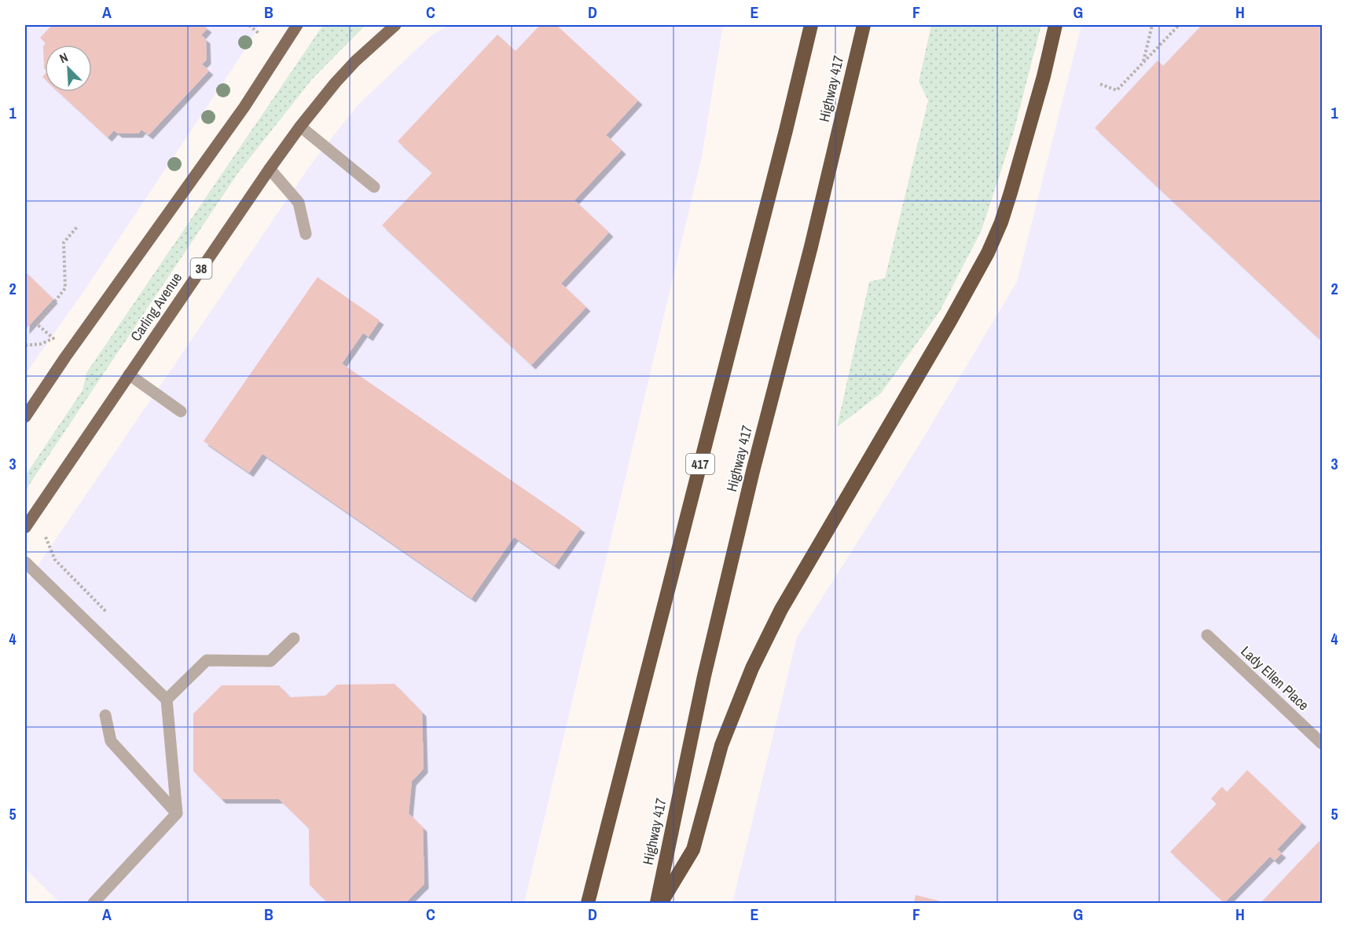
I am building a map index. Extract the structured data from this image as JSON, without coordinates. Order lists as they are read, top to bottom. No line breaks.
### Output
{"streets":{"highway":["Highway 417","417"],"main road":["38","Carling Avenue"],"street":["Lady Ellen Place"]},"north":"top left","grid":{"columns":["A","B","C","D","E","F","G","H"],"rows":["1","2","3","4","5"]}}
